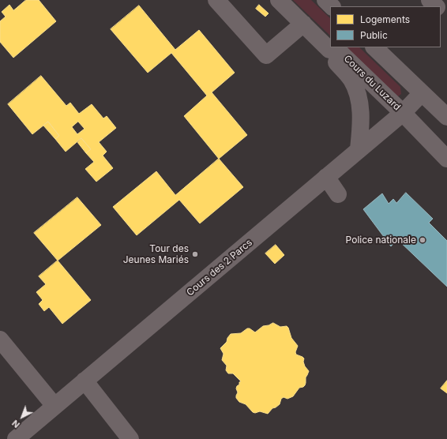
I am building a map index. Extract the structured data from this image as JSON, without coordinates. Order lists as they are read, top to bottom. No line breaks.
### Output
{"streets":{"street":["Cours du Luzard","Cours des 2 Parcs"]},"crossings":[["Cours du Luzard","Cours des 2 Parcs"]],"places":["Police nationale","Tour des Jeunes Mariés"],"legend":["Logements","Public"],"north":"bottom left"}
